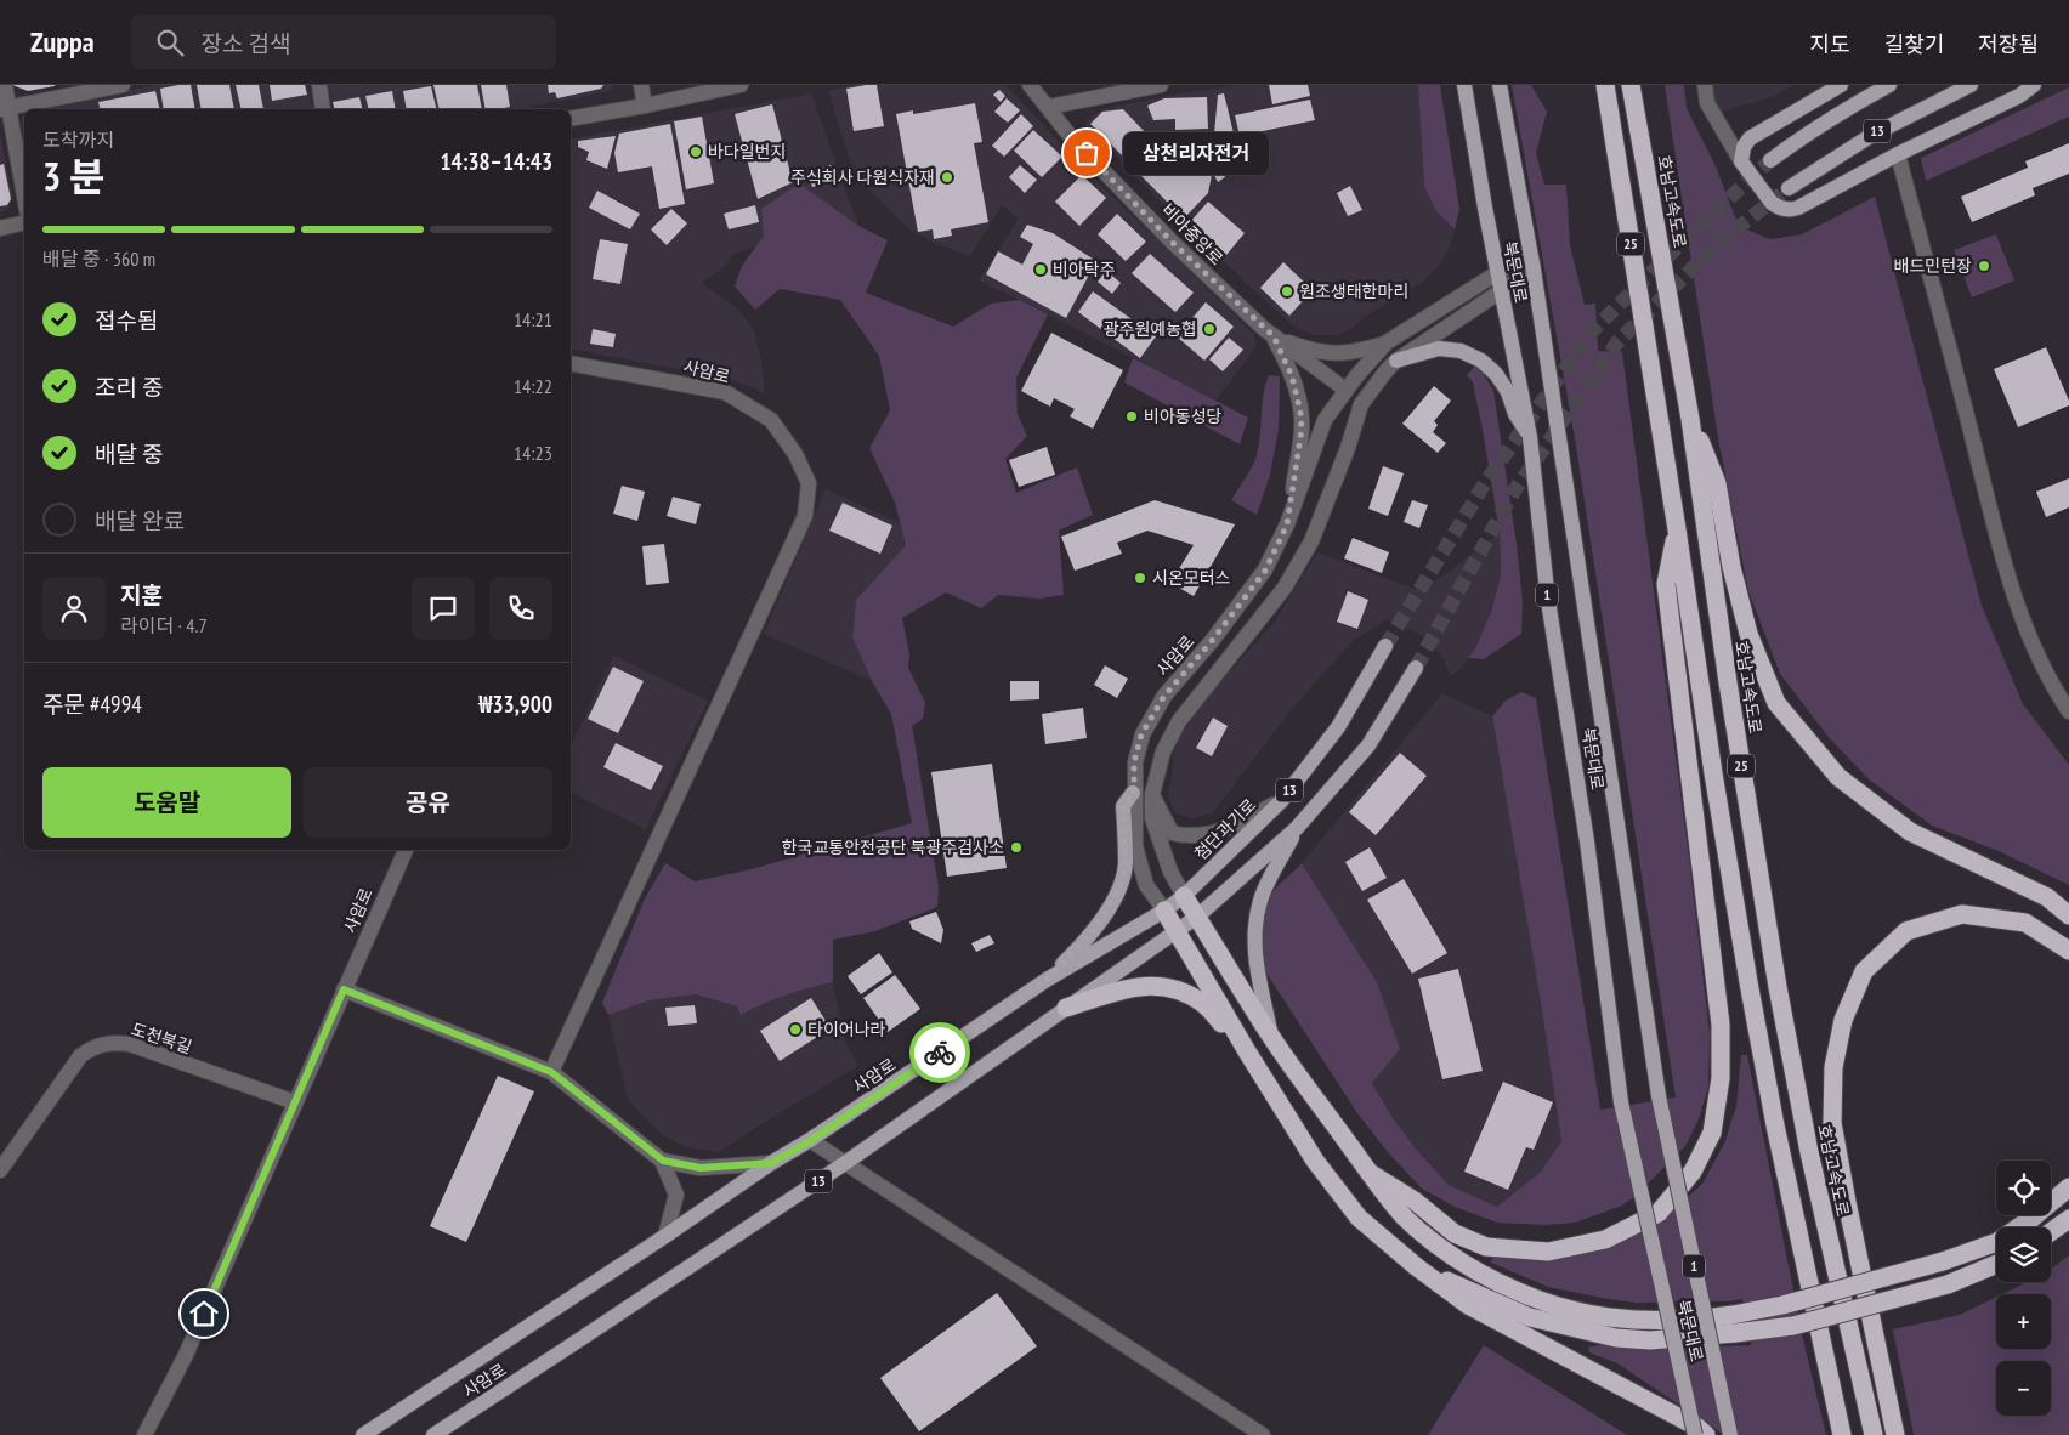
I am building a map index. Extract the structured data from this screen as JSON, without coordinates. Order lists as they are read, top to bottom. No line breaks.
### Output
{"streets":{"highway":["호남고속도로","25"],"main road":["13","북문대로","사암로","1","첨단과기로"],"street":["비아중앙로","도천북길"]},"crossings":[["13","사암로"],["비아중앙로","사암로"],["북문대로","사암로"],["사암로","첨단과기로"],["사암로","도천북길"]],"places":["바다일번지","삼천리자전거","주식회사 다원식자재","배드민턴장","비아탁주","원조생태한마리","광주원예농협","비아동성당","시온모터스","한국교통안전공단 북광주검사소","타이어나라"],"page":{"header":"Zuppa","search":"장소 검색","nav":["지도","길찾기","저장됨"],"heading":["3 분","도착까지","14:38–14:43"],"panel":["지훈","라이더 · 4.7","주문 #4994","₩33,900"],"bubble":"삼천리자전거","bar":"배달 중 · 360 m","list":[["접수됨","14:21"],["조리 중","14:22"],["배달 중","14:23"],"배달 완료"],"buttons":["도움말","공유"],"map_buttons":["+","−"]}}
